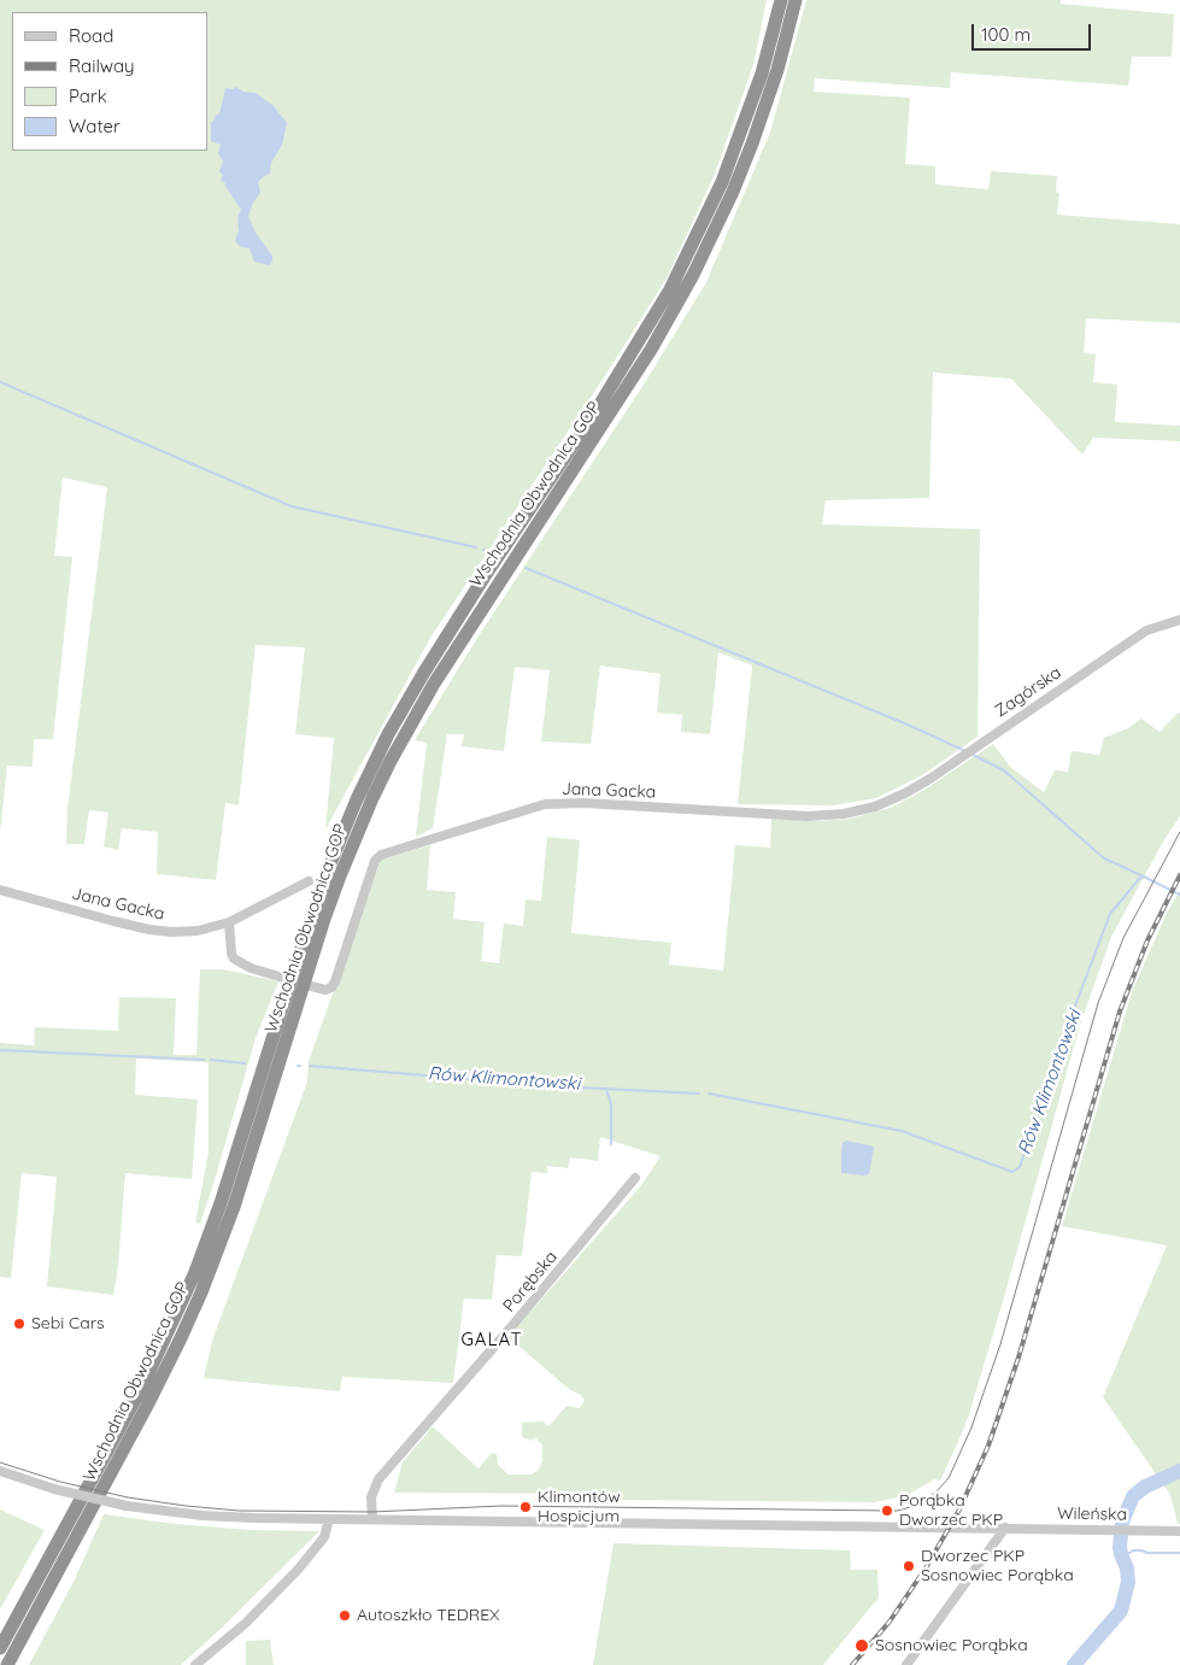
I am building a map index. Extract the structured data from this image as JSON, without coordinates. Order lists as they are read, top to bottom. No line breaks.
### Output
{"streets":{"highway":["Wschodnia Obwodnica GOP"],"street":["Zagórska","Jana Gacka","Porębska","Wileńska"]},"crossings":[["Zagórska","Jana Gacka"],["Porębska","Wileńska"]],"districts":["GALAT"],"water":["Rów Klimontowski"],"places":["Sebi Cars","Klimontów Hospicjum","Porąbka Dworzec PKP","Dworzec PKP Sosnowiec Porąbka","Autoszkło TEDREX","Sosnowiec Porąbka"],"legend":["Road","Railway","Park","Water"],"scale_bar":"100 m"}
